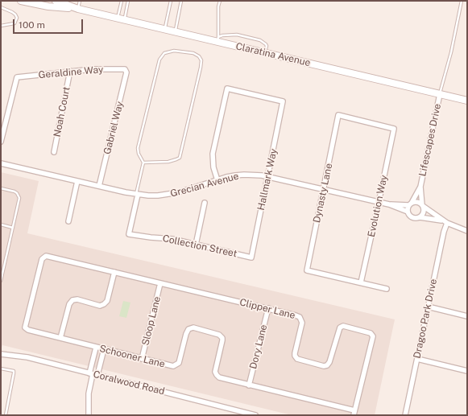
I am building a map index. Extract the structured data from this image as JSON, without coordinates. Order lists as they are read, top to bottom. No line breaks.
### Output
{"streets":{"main road":["Claratina Avenue"],"street":["Geraldine Way","Noah Court","Gabriel Way","Lifescapes Drive","Hallmark Way","Grecian Avenue","Dynasty Lane","Evolution Way","Collection Street","Clipper Lane","Dragoo Park Drive","Sloop Lane","Dory Lane","Schooner Lane","Coralwood Road"]},"crossings":[["Claratina Avenue","Lifescapes Drive"],["Geraldine Way","Noah Court"],["Geraldine Way","Gabriel Way"],["Gabriel Way","Grecian Avenue"],["Lifescapes Drive","Grecian Avenue"],["Hallmark Way","Grecian Avenue"],["Hallmark Way","Collection Street"],["Grecian Avenue","Dynasty Lane"],["Grecian Avenue","Evolution Way"],["Grecian Avenue","Collection Street"],["Dynasty Lane","Evolution Way"],["Clipper Lane","Sloop Lane"],["Clipper Lane","Dory Lane"],["Clipper Lane","Schooner Lane"],["Sloop Lane","Schooner Lane"],["Dory Lane","Schooner Lane"]],"scale_bar":"100 m"}
